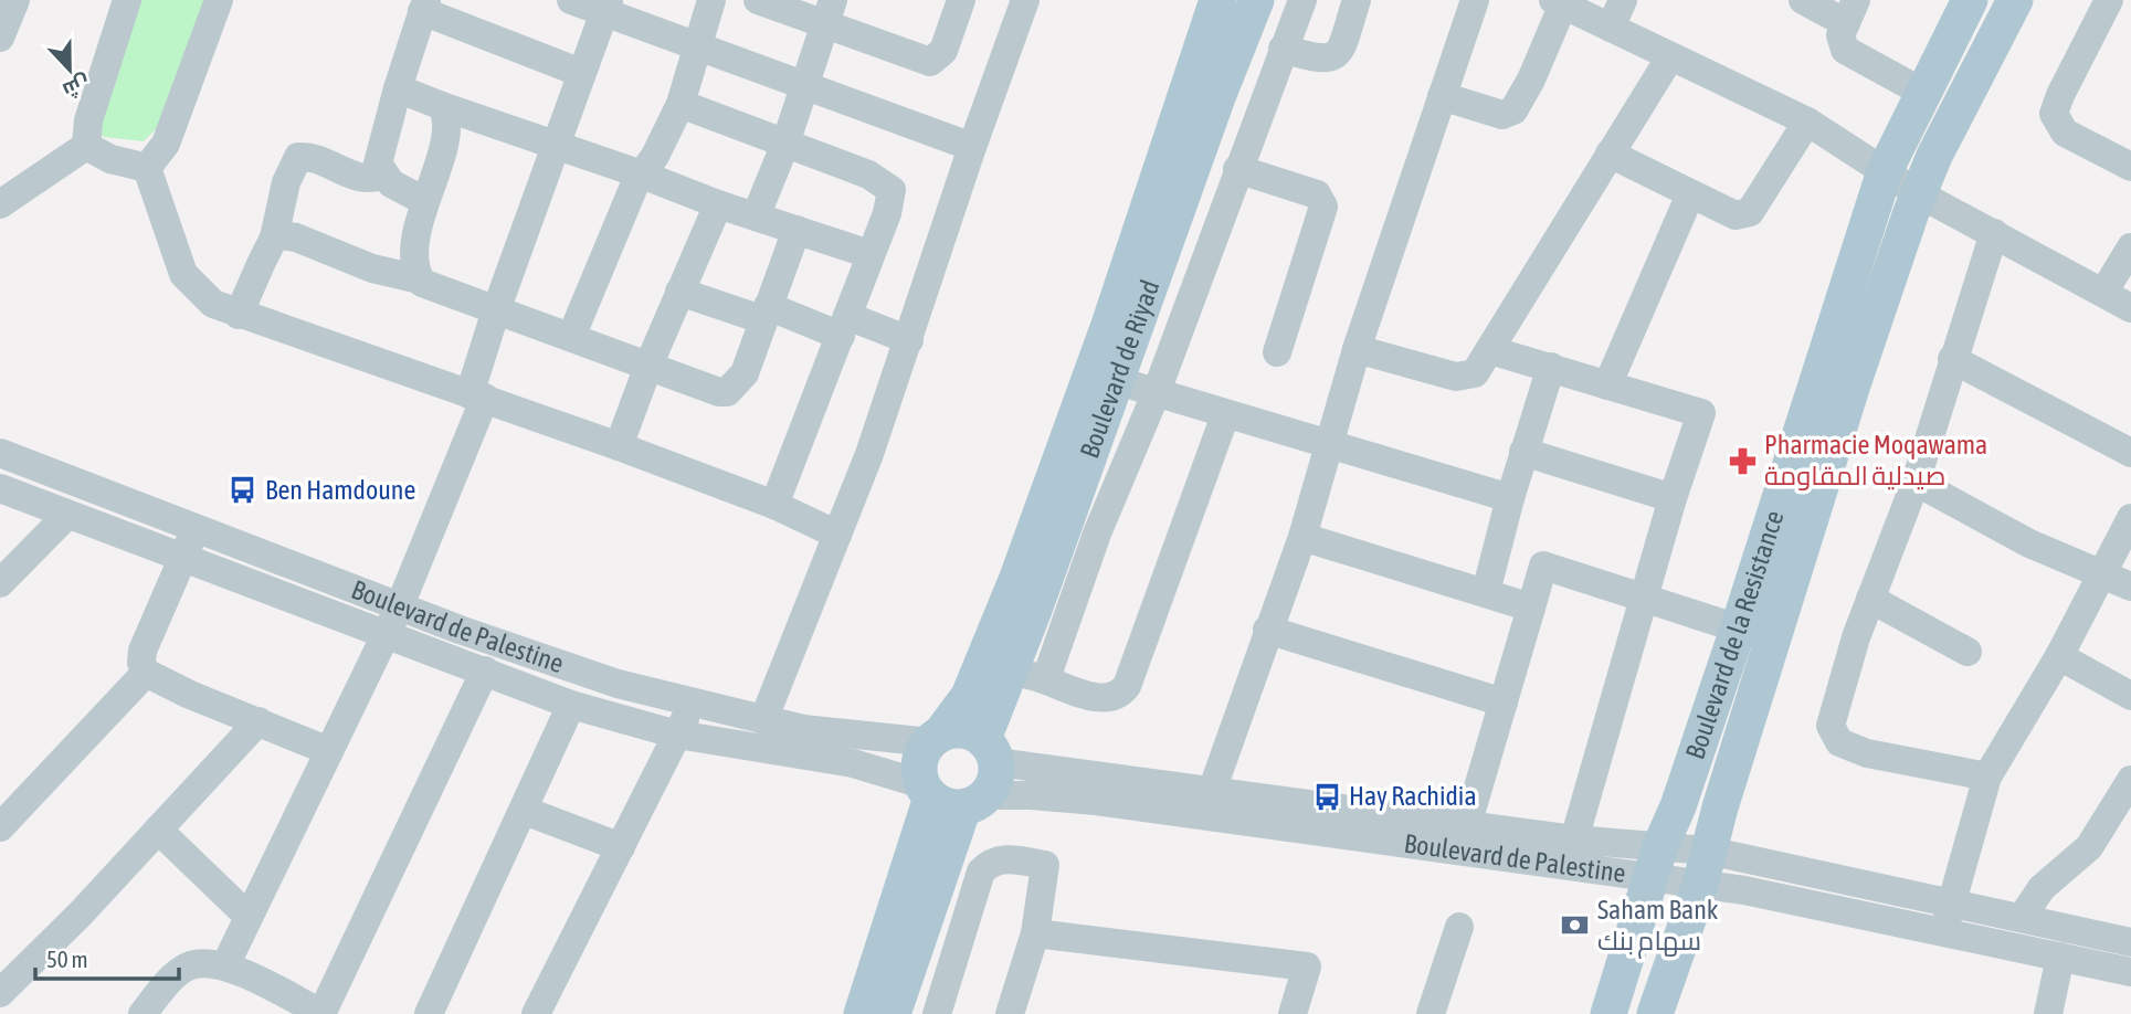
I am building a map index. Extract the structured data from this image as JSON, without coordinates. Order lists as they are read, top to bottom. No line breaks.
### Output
{"streets":{"main road":["Boulevard de Riyad","Boulevard de la Resistance"],"street":["Boulevard de Palestine"]},"crossings":[["Boulevard de Riyad","Boulevard de Palestine"],["Boulevard de Palestine","Boulevard de la Resistance"]],"places":{"pharmacy":["Pharmacie Moqawama صيدلية المقاومة"],"bus stop":["Ben Hamdoune","Hay Rachidia"],"bank":["Saham Bank سهام بنك"]},"scale_bar":"50 m","north":"bottom"}
